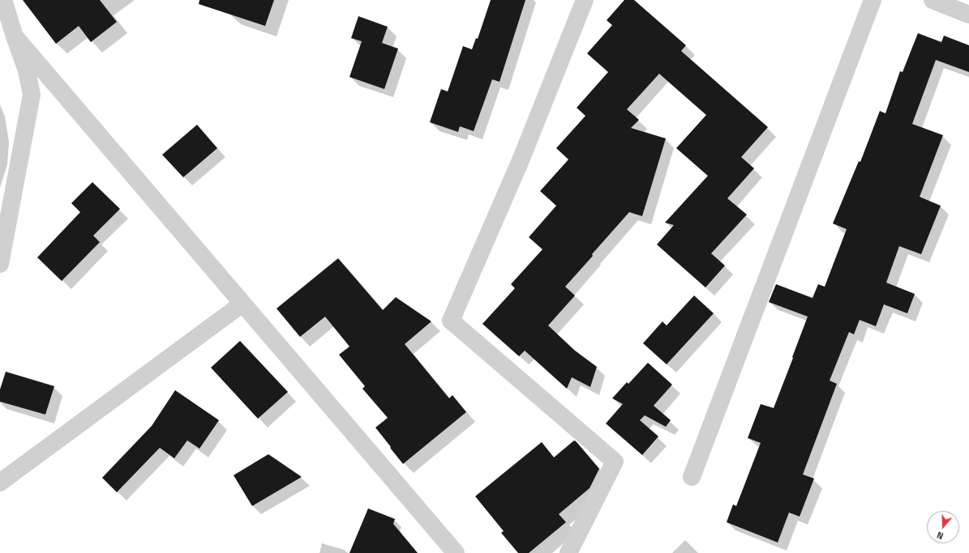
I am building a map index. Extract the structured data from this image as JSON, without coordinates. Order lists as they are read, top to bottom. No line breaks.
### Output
{"north":"bottom"}
